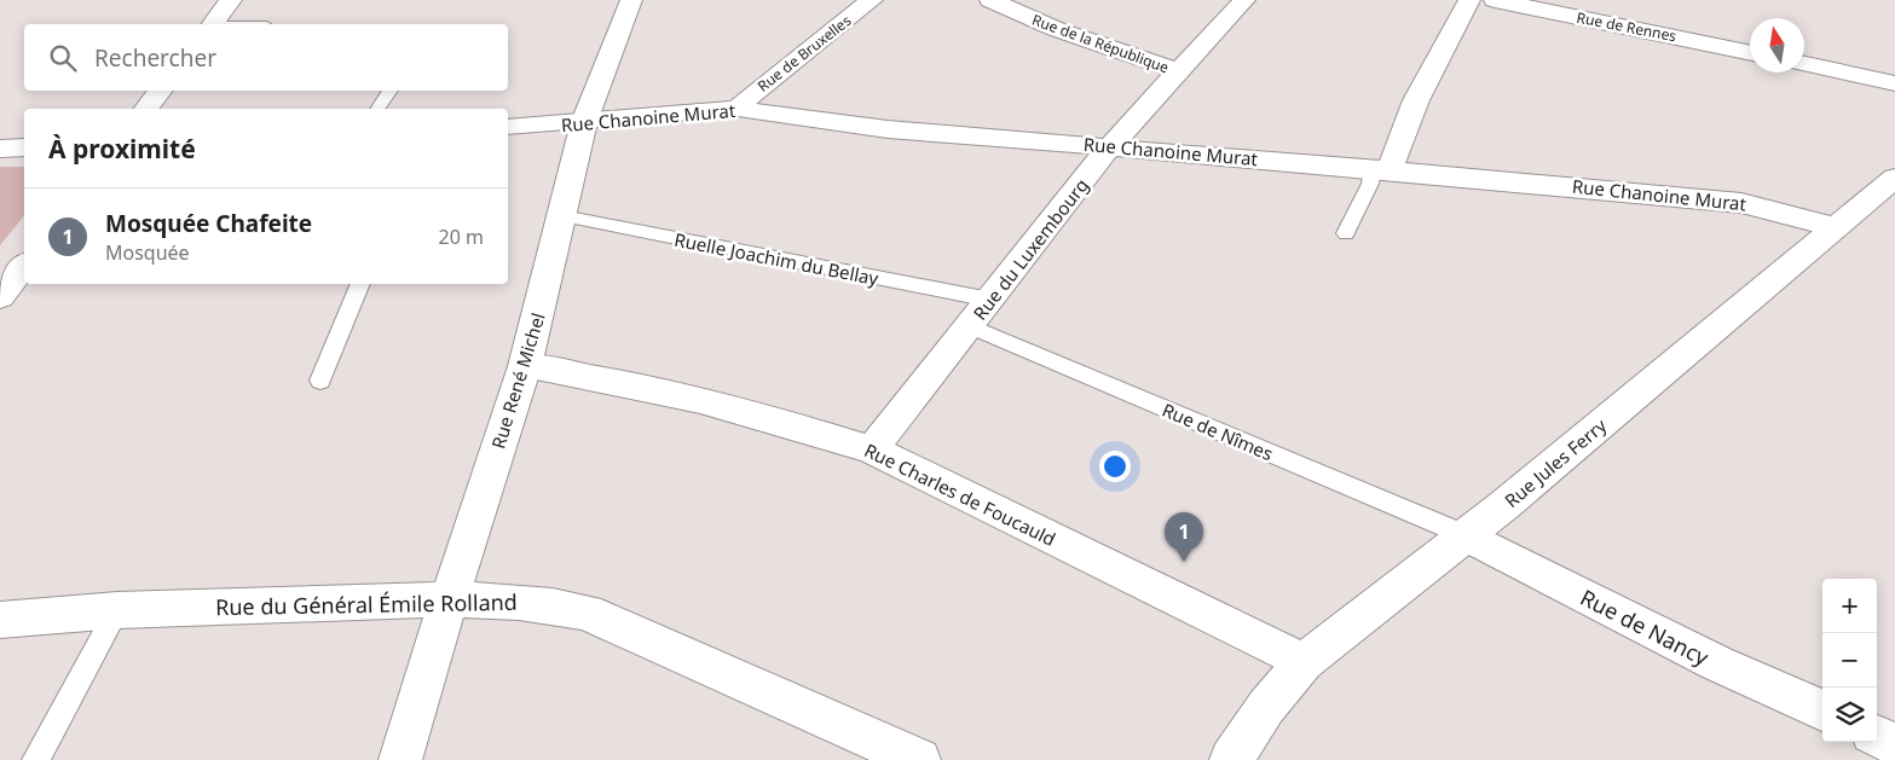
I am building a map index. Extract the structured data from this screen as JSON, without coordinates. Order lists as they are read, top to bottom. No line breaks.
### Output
{"streets":{"street":["Rue de Rennes","Rue de la République","Rue de Bruxelles","Rue Chanoine Murat","Rue du Luxembourg","Rue René Michel","Rue Jules Ferry","Rue Charles de Foucauld","Rue du Général Émile Rolland","Rue de Nancy"],"lane":["Ruelle Joachim du Bellay","Rue de Nîmes"]},"crossings":[["Rue de la République","Rue du Luxembourg"],["Rue de Bruxelles","Rue Chanoine Murat"],["Rue Chanoine Murat","Rue du Luxembourg"],["Rue Chanoine Murat","Rue René Michel"],["Rue Chanoine Murat","Rue Jules Ferry"],["Rue du Luxembourg","Ruelle Joachim du Bellay"],["Rue du Luxembourg","Rue de Nîmes"],["Rue du Luxembourg","Rue Charles de Foucauld"],["Ruelle Joachim du Bellay","Rue René Michel"],["Rue René Michel","Rue Charles de Foucauld"],["Rue René Michel","Rue du Général Émile Rolland"],["Rue de Nîmes","Rue Jules Ferry"],["Rue de Nîmes","Rue de Nancy"],["Rue Jules Ferry","Rue Charles de Foucauld"],["Rue Jules Ferry","Rue de Nancy"]],"north":"top","page":{"search":"Rechercher","heading":"À proximité","list":[{"mark":"1","name":"Mosquée Chafeite","note":"Mosquée","value":"20 m"}],"pins":"1","map_buttons":["+","−"]}}
